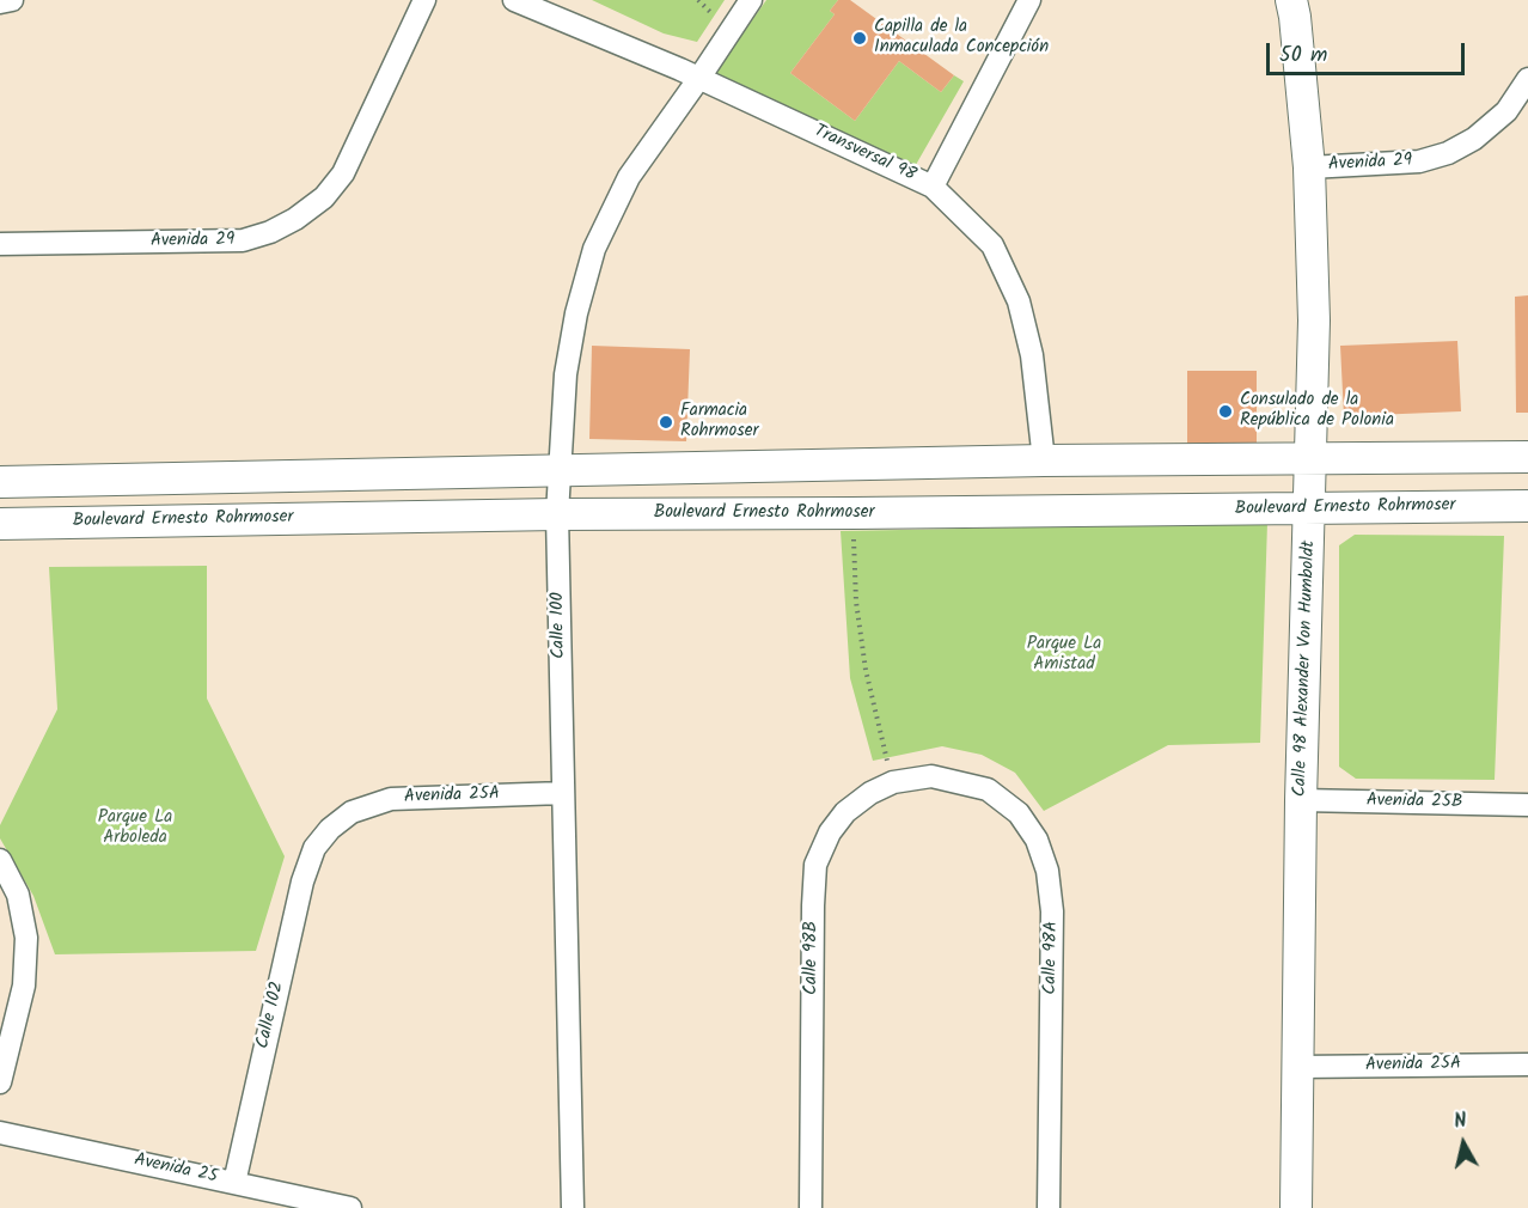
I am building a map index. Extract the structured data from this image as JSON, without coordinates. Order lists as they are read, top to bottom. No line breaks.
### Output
{"streets":{"main road":["Boulevard Ernesto Rohrmoser","Calle 98 Alexander Von Humboldt"],"street":["Transversal 98","Avenida 29","Calle 100","Avenida 25A","Avenida 25B","Calle 98B","Calle 98A","Calle 102","Avenida 25"]},"crossings":[["Transversal 98","Calle 100"],["Avenida 29","Calle 98 Alexander Von Humboldt"],["Boulevard Ernesto Rohrmoser","Calle 100"],["Boulevard Ernesto Rohrmoser","Calle 98 Alexander Von Humboldt"],["Calle 100","Avenida 25A"],["Calle 98 Alexander Von Humboldt","Avenida 25A"],["Calle 98 Alexander Von Humboldt","Avenida 25B"],["Avenida 25A","Calle 102"],["Calle 98B","Calle 98A"],["Calle 102","Avenida 25"]],"parks":["Parque La Amistad","Parque La Arboleda"],"places":["Capilla de la Inmaculada Concepción","Consulado de la República de Polonia","Farmacia Rohrmoser"],"scale_bar":"50 m","north":"top"}
